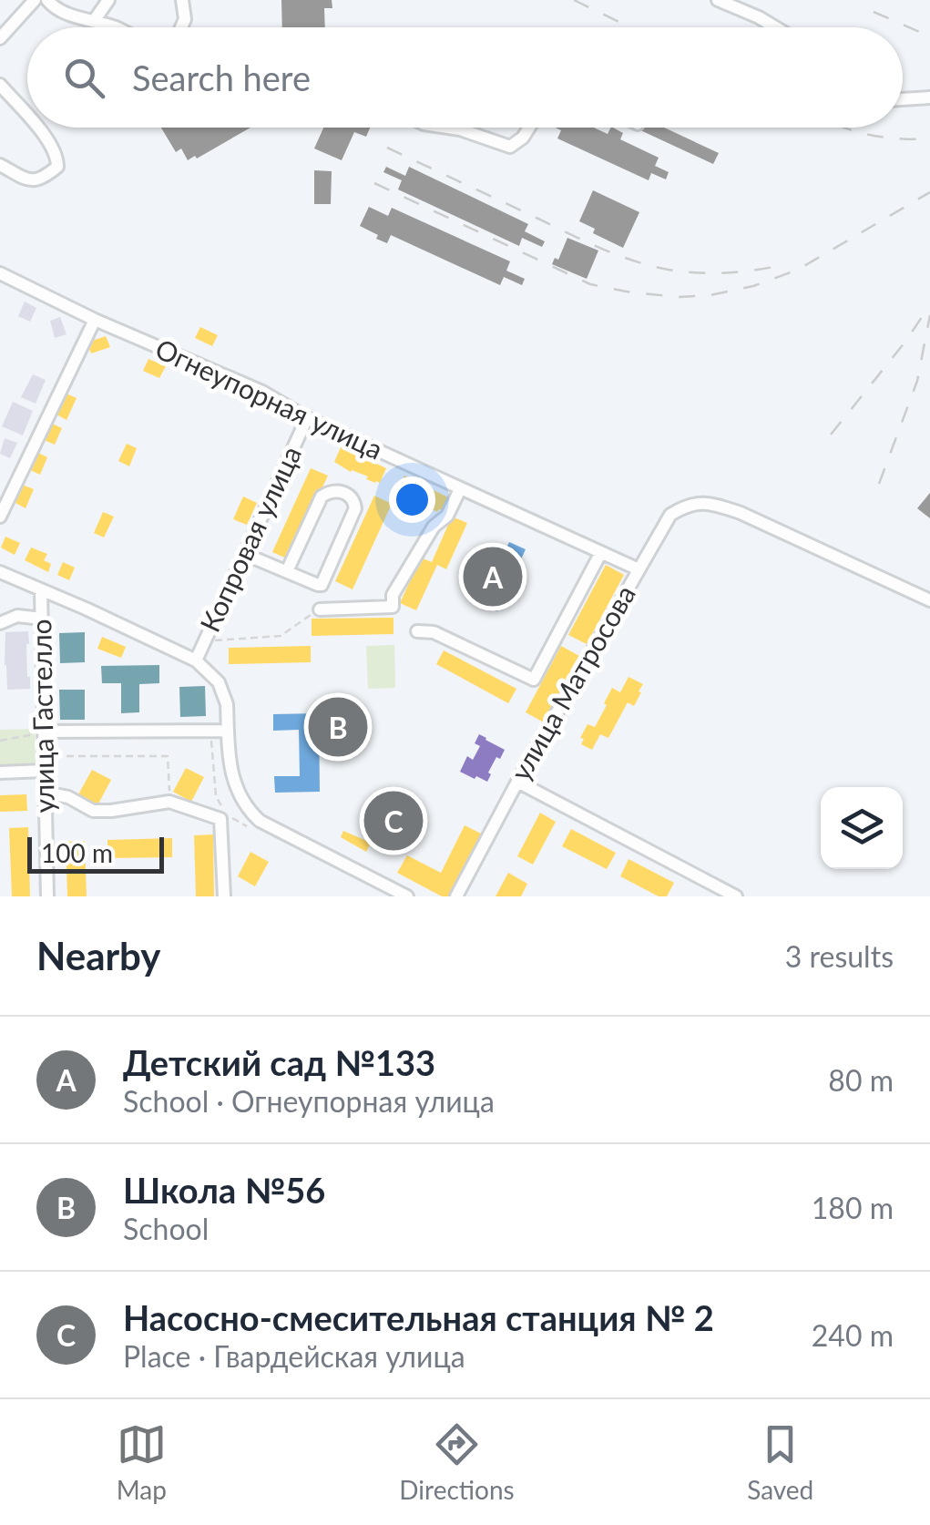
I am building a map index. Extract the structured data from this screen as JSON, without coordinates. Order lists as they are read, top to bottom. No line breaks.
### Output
{"streets":{"street":["Огнеупорная улица","Копровая улица","улица Матросова","улица Гастелло"]},"crossings":[["Огнеупорная улица","Копровая улица"],["Огнеупорная улица","улица Матросова"]],"scale_bar":"100 m","page":{"search":"Search here","pins":["A","B","C"],"scale":"100 m","heading":["Nearby","3 results"],"list":[{"mark":"A","name":"Детский сад №133","note":"School · Огнеупорная улица","value":"80 m"},{"mark":"B","name":"Школа №56","note":"School","value":"180 m"},{"mark":"C","name":"Насосно-смесительная станция № 2","note":"Place · Гвардейская улица","value":"240 m"}],"nav":["Map","Directions","Saved"]}}
